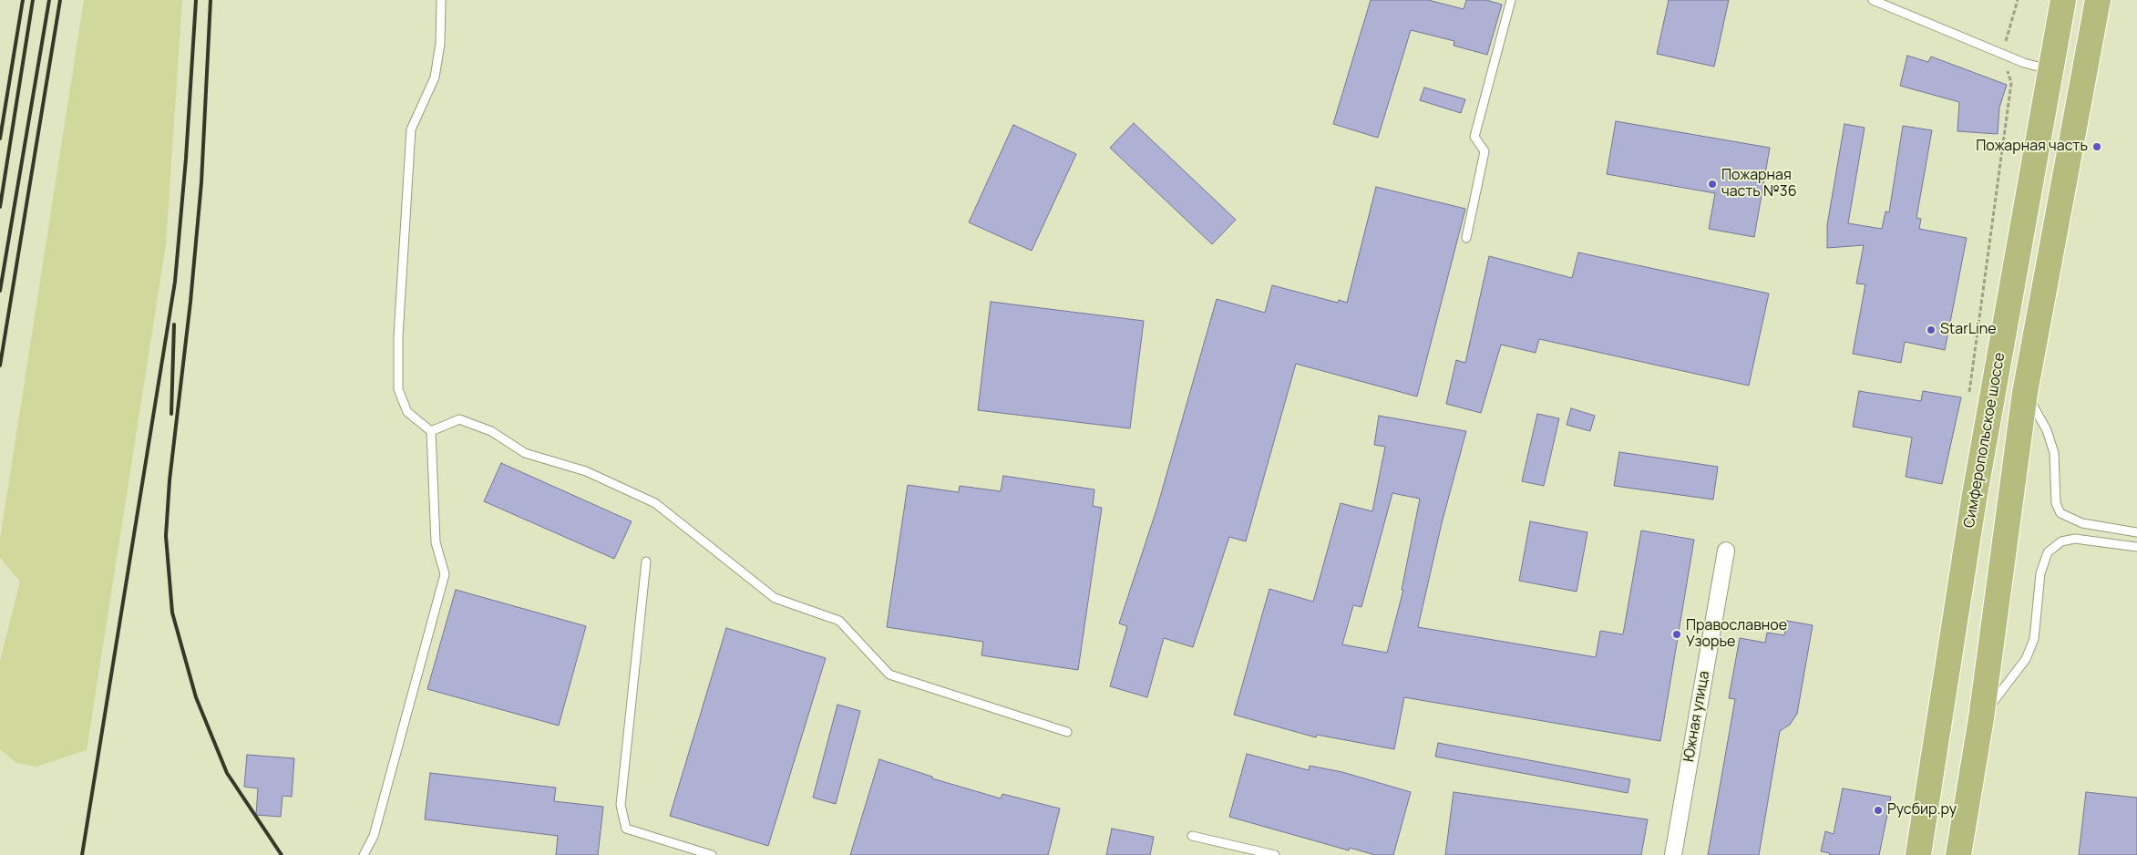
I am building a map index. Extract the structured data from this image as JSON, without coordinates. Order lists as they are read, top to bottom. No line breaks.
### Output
{"streets":{"main road":["Симферопольское шоссе"],"street":["Южная улица"]},"places":["Пожарная часть","Пожарная часть №36","StarLine","Православное Узорье","Русбир.ру"]}
